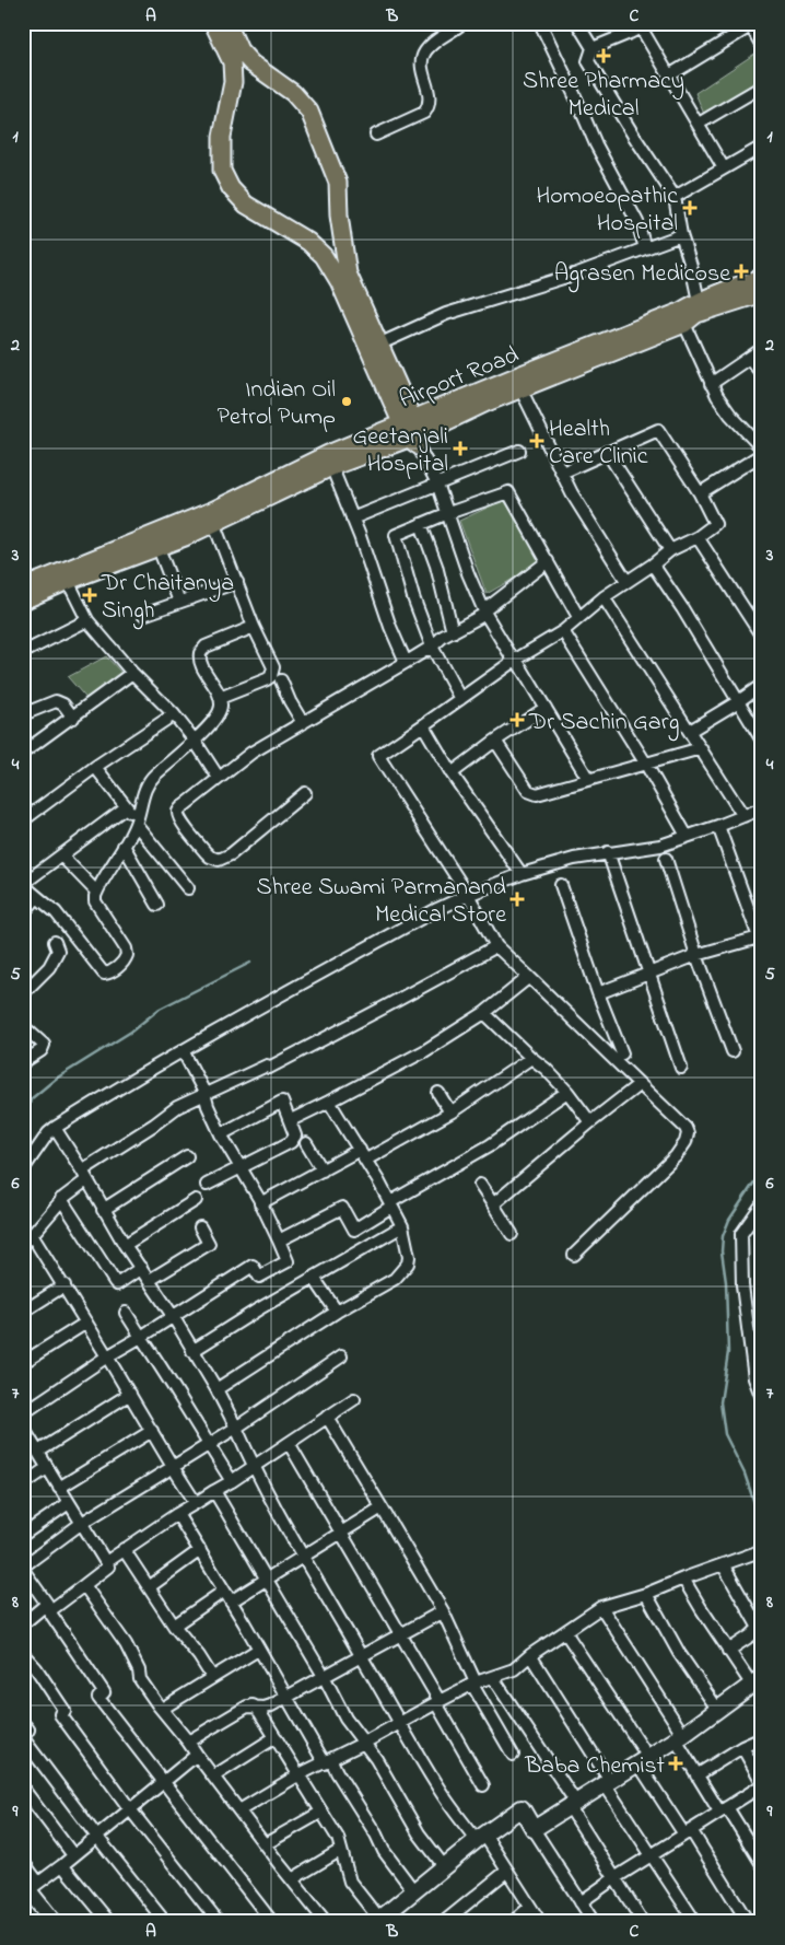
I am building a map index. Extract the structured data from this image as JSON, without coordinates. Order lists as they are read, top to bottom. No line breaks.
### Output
{"streets":{"main road":["Airport Road"]},"places":{"health":["Shree Pharmacy Medical","Homoeopathic Hospital","Agrasen Medicose","Health Care Clinic","Geetanjali Hospital","Dr Chaitanya Singh","Dr Sachin Garg","Shree Swami Parmanand Medical Store","Baba Chemist"],"other":["Indian Oil Petrol Pump"]},"grid":{"columns":["A","B","C"],"rows":["1","2","3","4","5","6","7","8","9"]}}
